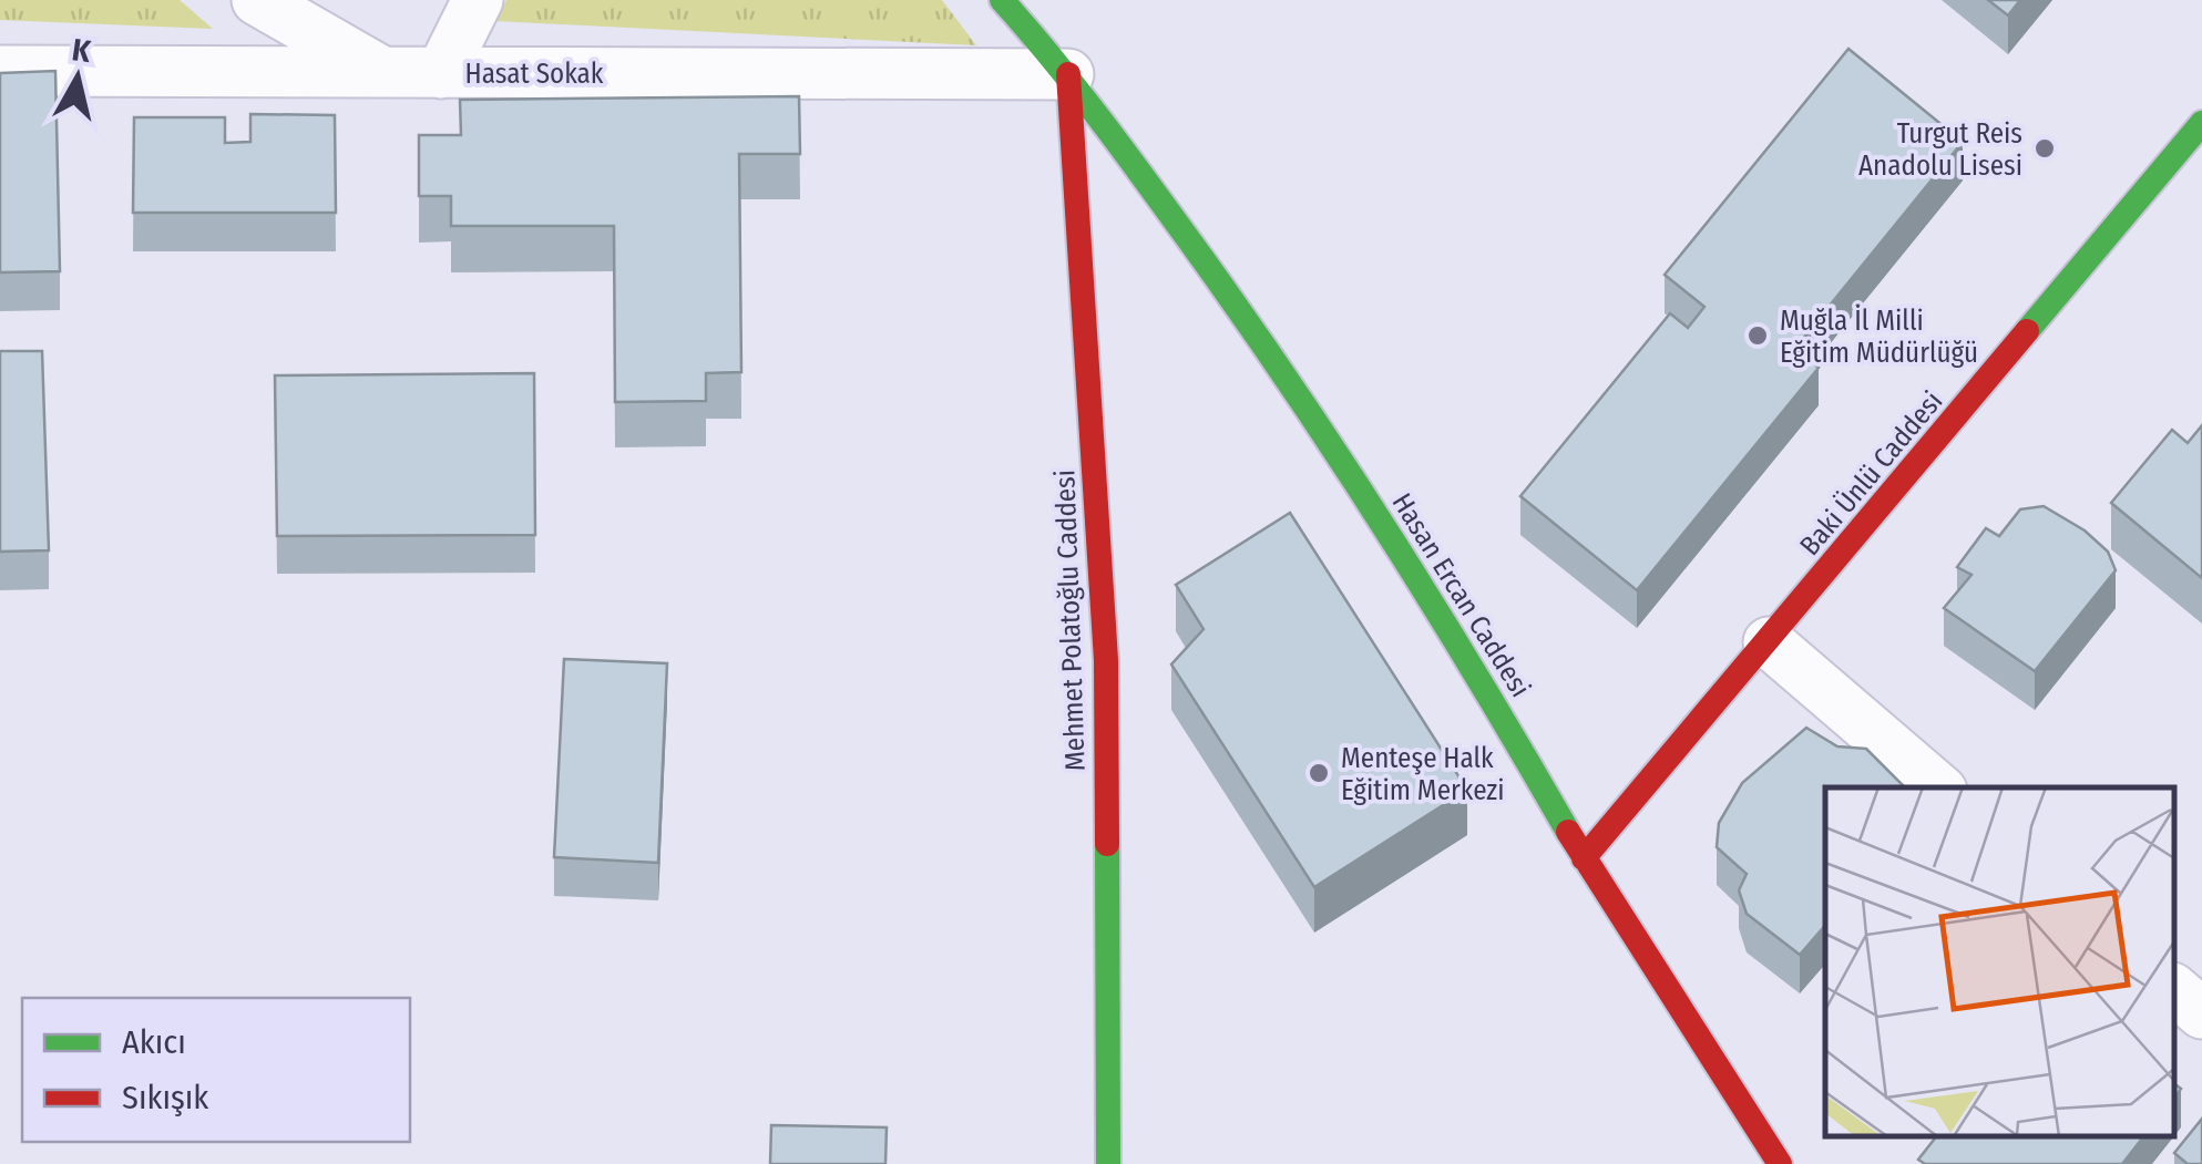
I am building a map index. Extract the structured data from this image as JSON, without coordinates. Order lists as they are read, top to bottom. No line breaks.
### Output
{"streets":{"street":["Hasat Sokak","Baki Ünlü Caddesi","Hasan Ercan Caddesi","Mehmet Polatoğlu Caddesi"]},"crossings":[["Hasat Sokak","Hasan Ercan Caddesi"],["Hasat Sokak","Mehmet Polatoğlu Caddesi"],["Baki Ünlü Caddesi","Hasan Ercan Caddesi"],["Hasan Ercan Caddesi","Mehmet Polatoğlu Caddesi"]],"places":["Turgut Reis Anadolu Lisesi","Muğla İl Milli Eğitim Müdürlüğü","Menteşe Halk Eğitim Merkezi"],"legend":["Akıcı","Sıkışık"],"north":"top"}
